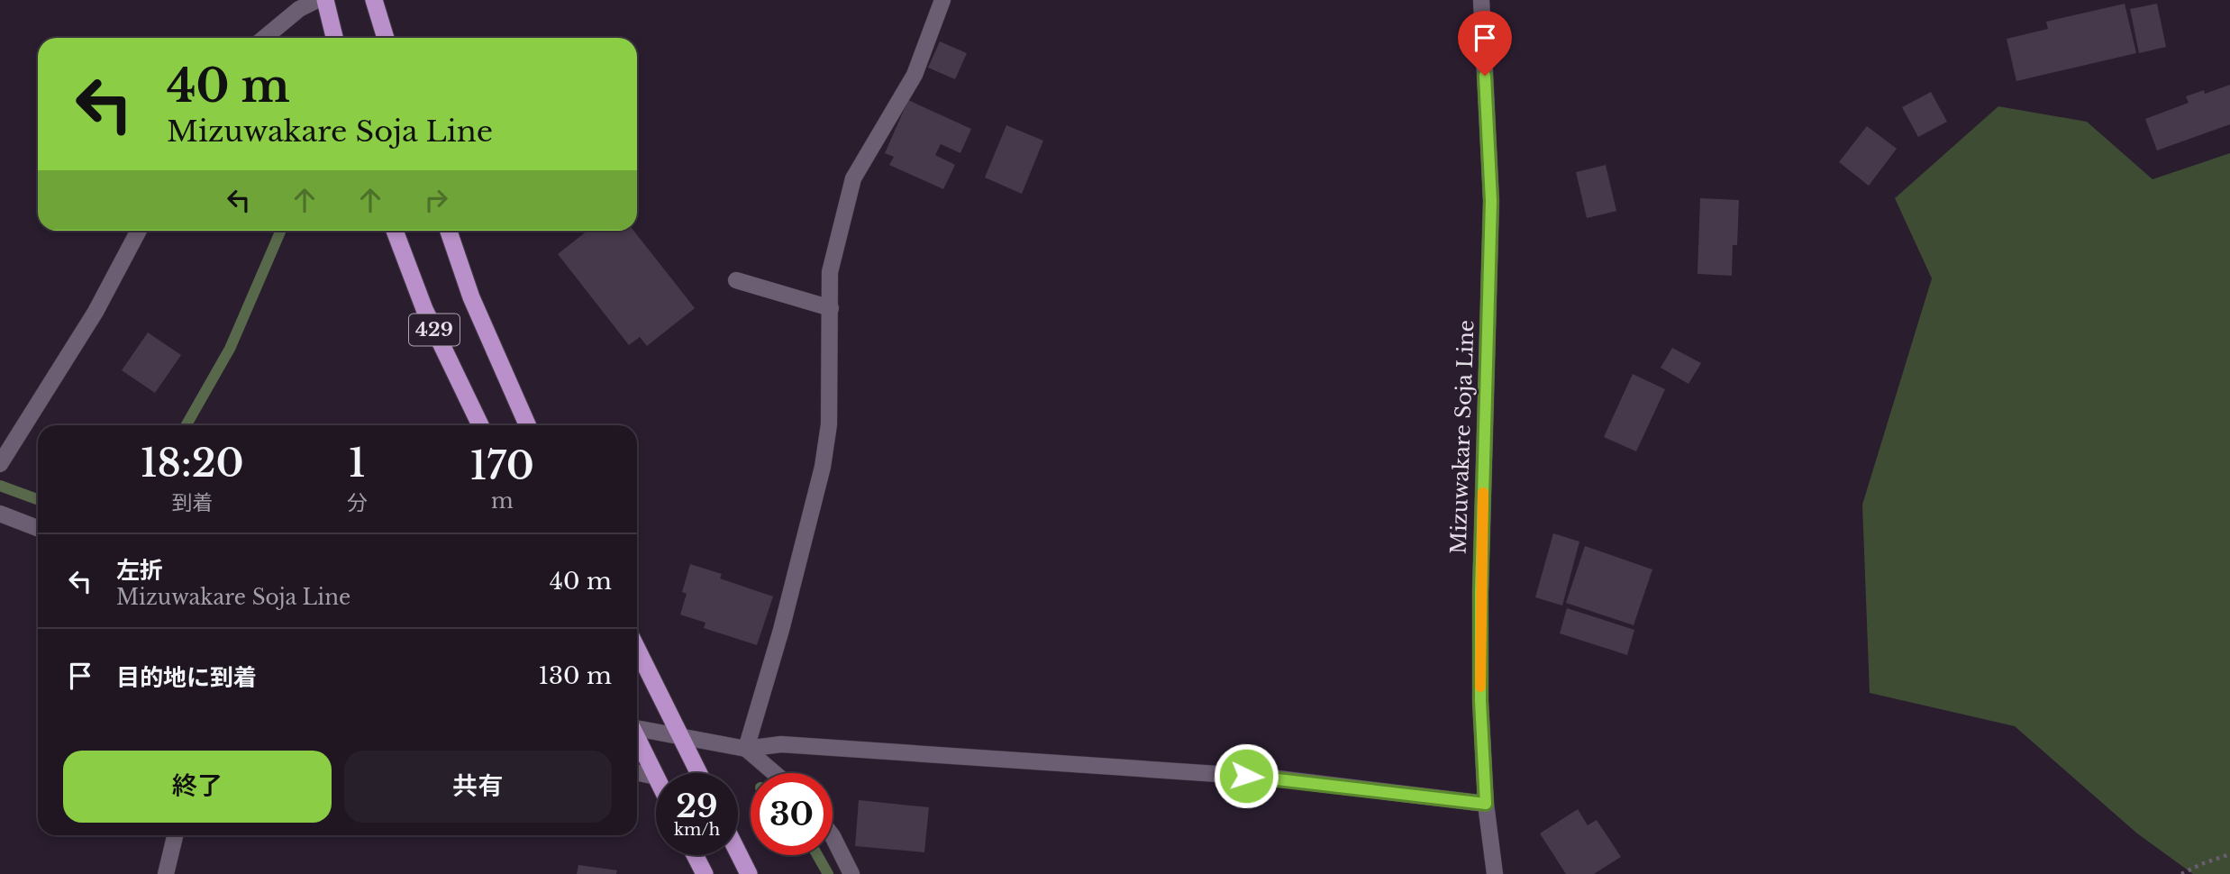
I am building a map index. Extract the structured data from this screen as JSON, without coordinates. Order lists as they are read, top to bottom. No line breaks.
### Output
{"streets":{"highway":["429"],"street":["Mizuwakare Soja Line"]},"page":{"turn":["40 m","Mizuwakare Soja Line"],"eta":["18:20","到着","1","分","170","m"],"list":[{"name":"左折","note":"Mizuwakare Soja Line","value":"40 m"},{"name":"目的地に到着","value":"130 m"}],"buttons":["終了","共有"],"speed":"29 km/h","limit":"30"}}
